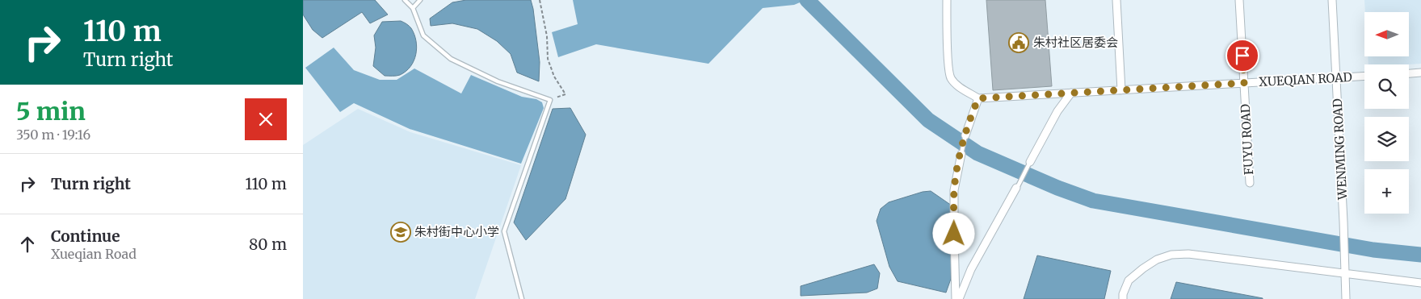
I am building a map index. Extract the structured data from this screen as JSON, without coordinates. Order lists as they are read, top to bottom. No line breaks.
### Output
{"streets":{"street":["XUEQIAN ROAD","FUYU ROAD","WENMING ROAD"]},"crossings":[["XUEQIAN ROAD","FUYU ROAD"],["XUEQIAN ROAD","WENMING ROAD"]],"places":{"public building":["朱村社区居委会"],"school or university":["朱村街中心小学"]},"north":"left","page":{"turn":["110 m","Turn right"],"map_buttons":"+","heading":["5 min","350 m · 19:16"],"list":[{"name":"Turn right","value":"110 m"},{"name":"Continue","note":"Xueqian Road","value":"80 m"}]}}
